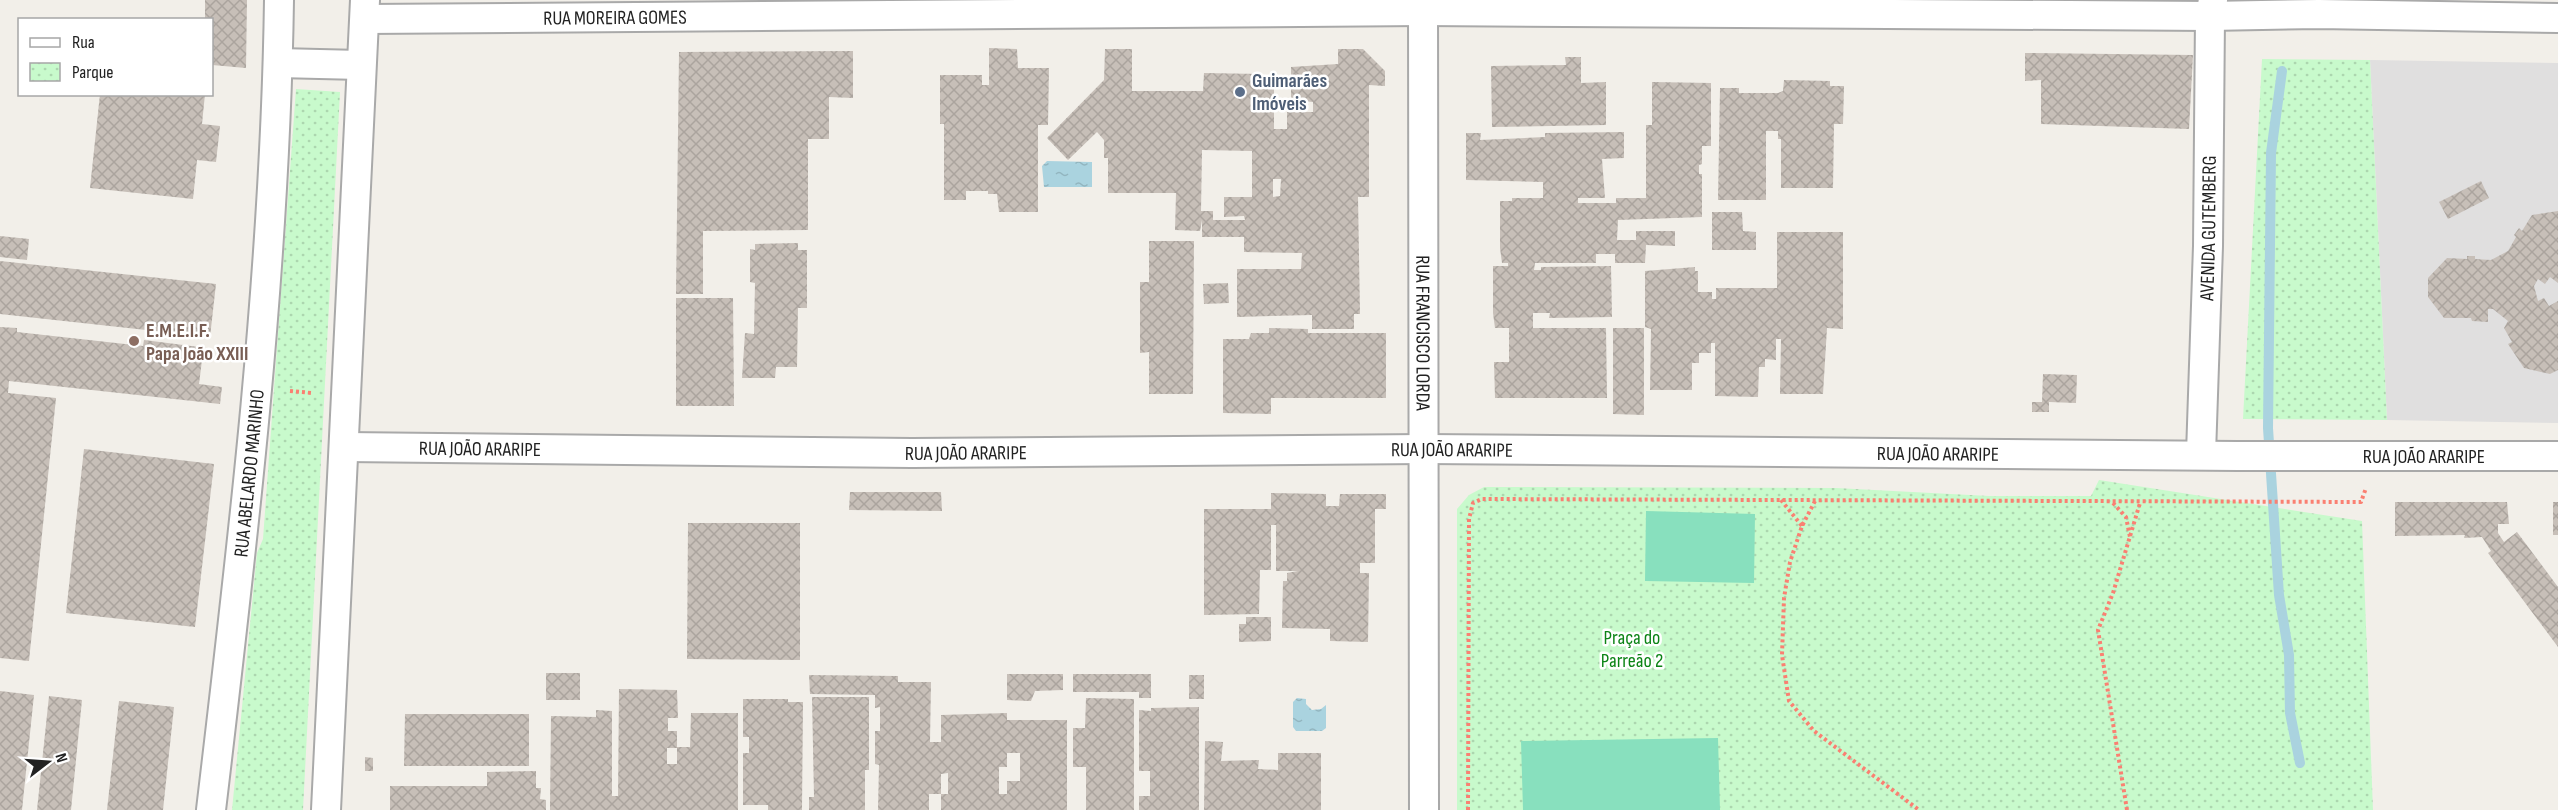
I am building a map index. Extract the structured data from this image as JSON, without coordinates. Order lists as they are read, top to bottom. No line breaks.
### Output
{"streets":{"street":["RUA MOREIRA GOMES","AVENIDA GUTEMBERG","RUA FRANCISCO LORDA","RUA JOÃO ARARIPE","RUA ABELARDO MARINHO"]},"crossings":[["RUA MOREIRA GOMES","AVENIDA GUTEMBERG"],["RUA MOREIRA GOMES","RUA FRANCISCO LORDA"],["AVENIDA GUTEMBERG","RUA JOÃO ARARIPE"],["RUA FRANCISCO LORDA","RUA JOÃO ARARIPE"]],"parks":["Praça do Parreão 2"],"places":["Guimarães Imóveis","E.M.E.I.F. Papa João XXIII"],"legend":["Rua","Parque"],"north":"right"}
